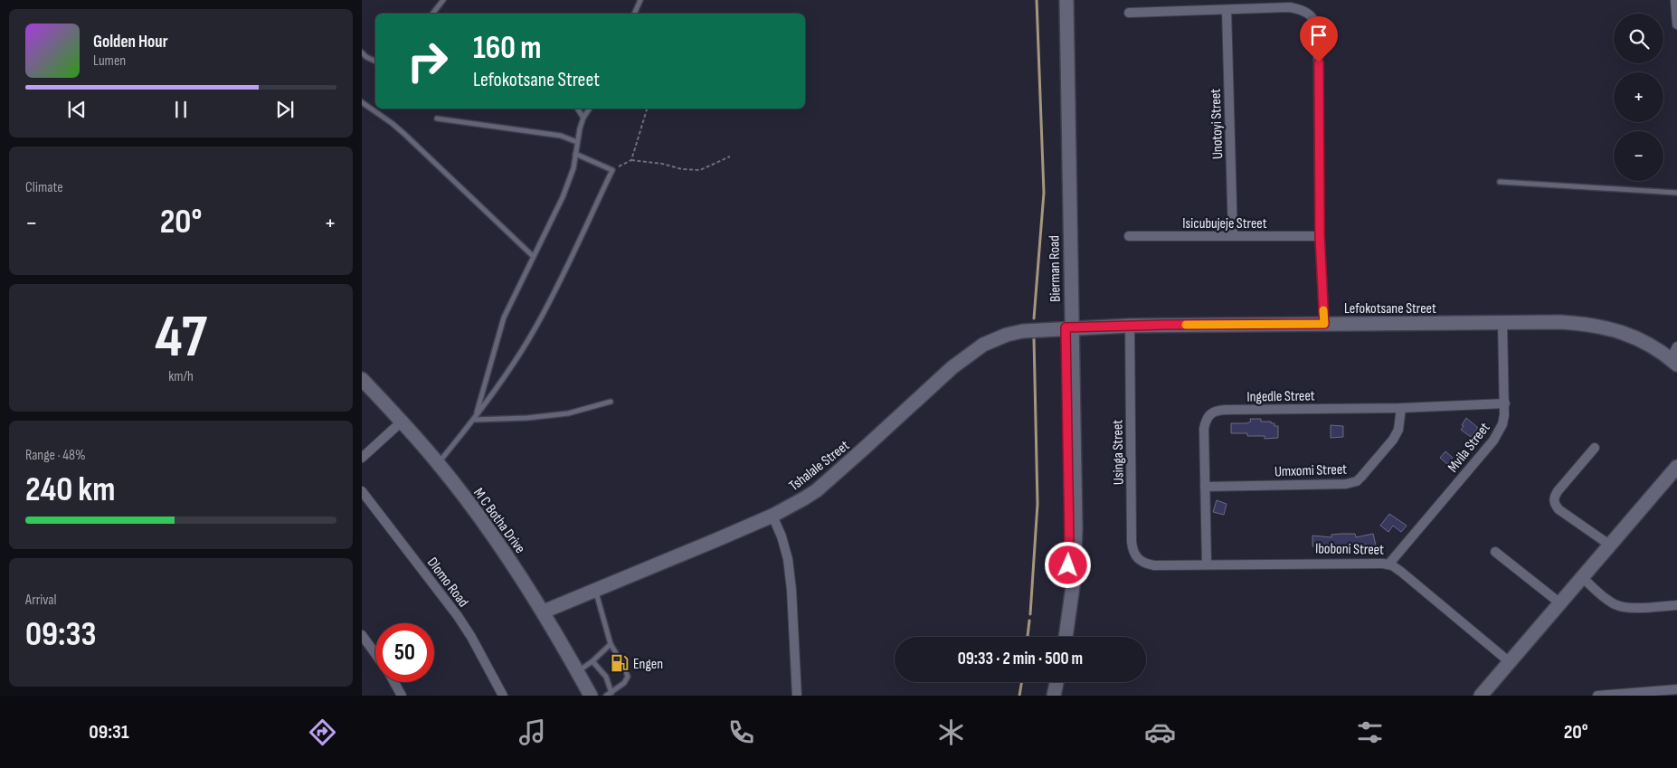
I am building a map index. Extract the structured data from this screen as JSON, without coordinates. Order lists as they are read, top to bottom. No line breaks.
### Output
{"streets":{"street":["Unotoyi Street","Isicubujeje Street","Bierman Road","Lefokotsane Street","Ingedle Street","Mvila Street","Usinga Street","Tshalale Street","Umxomi Street","M C Botha Drive","Iboboni Street","Dlomo Road"]},"crossings":[["Unotoyi Street","Isicubujeje Street"],["Bierman Road","Lefokotsane Street"],["Bierman Road","Tshalale Street"],["Lefokotsane Street","Mvila Street"],["Lefokotsane Street","Usinga Street"],["Lefokotsane Street","Tshalale Street"],["Ingedle Street","Mvila Street"],["Ingedle Street","Umxomi Street"],["Ingedle Street","Iboboni Street"],["Mvila Street","Iboboni Street"],["Usinga Street","Iboboni Street"],["Tshalale Street","M C Botha Drive"]],"places":{"fuel station":["Engen"]},"page":{"map_buttons":["+","−"],"turn":["160 m","Lefokotsane Street"],"song":["Golden Hour","Lumen"],"tile":["Climate",["47","km/h"],["Range · 48%","240 km"],["Arrival","09:33"]],"heat":["−","20°","+"],"limit":"50","trip":"09:33 · 2 min · 500 m","tabs":["09:31","20°"]}}
